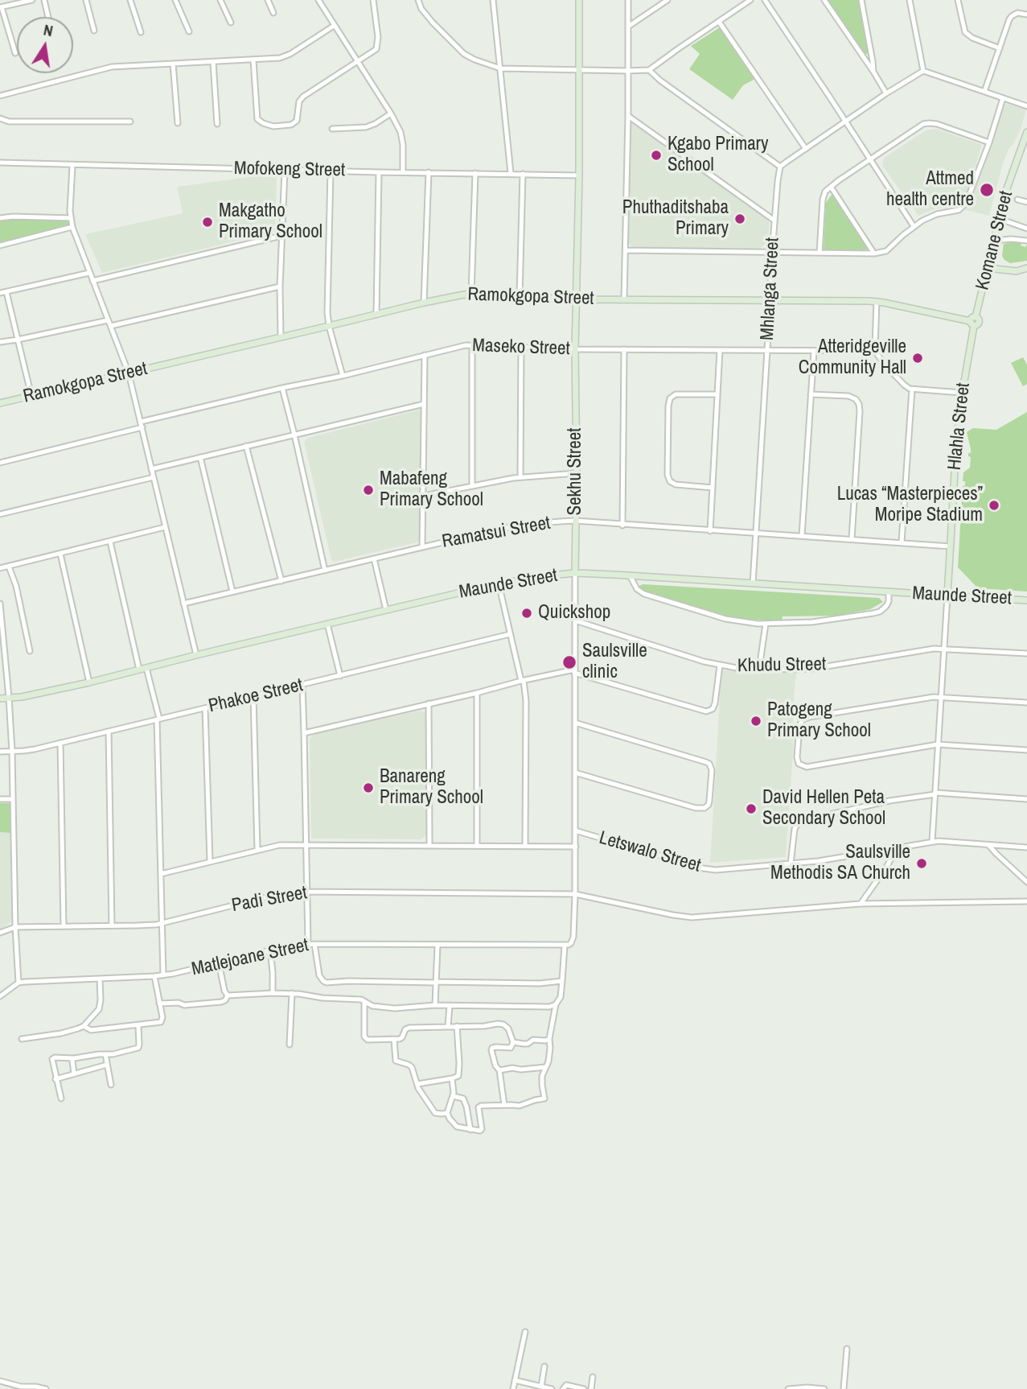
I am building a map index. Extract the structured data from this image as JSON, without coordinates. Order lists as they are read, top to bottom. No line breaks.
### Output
{"streets":{"street":["Mofokeng Street","Komane Street","Mhlanga Street","Ramokgopa Street","Maseko Street","Hlahla Street","Sekhu Street","Ramatsui Street","Maunde Street","Khudu Street","Phakoe Street","Letswalo Street","Padi Street","Matlejoane Street"]},"crossings":[["Mofokeng Street","Sekhu Street"],["Komane Street","Ramokgopa Street"],["Komane Street","Hlahla Street"],["Mhlanga Street","Ramokgopa Street"],["Mhlanga Street","Maseko Street"],["Mhlanga Street","Ramatsui Street"],["Mhlanga Street","Maunde Street"],["Ramokgopa Street","Hlahla Street"],["Ramokgopa Street","Sekhu Street"],["Maseko Street","Sekhu Street"],["Hlahla Street","Ramatsui Street"],["Hlahla Street","Maunde Street"],["Sekhu Street","Ramatsui Street"],["Sekhu Street","Maunde Street"],["Sekhu Street","Khudu Street"],["Sekhu Street","Letswalo Street"],["Sekhu Street","Padi Street"],["Sekhu Street","Matlejoane Street"]],"places":["Kgabo Primary School","Attmed health centre","Phuthaditshaba Primary","Makgatho Primary School","Atteridgeville Community Hall","Mabafeng Primary School","Lucas “Masterpieces” Moripe Stadium","Quickshop","Saulsville clinic","Patogeng Primary School","Banareng Primary School","David Hellen Peta Secondary School","Saulsville Methodis SA Church"],"north":"top"}
